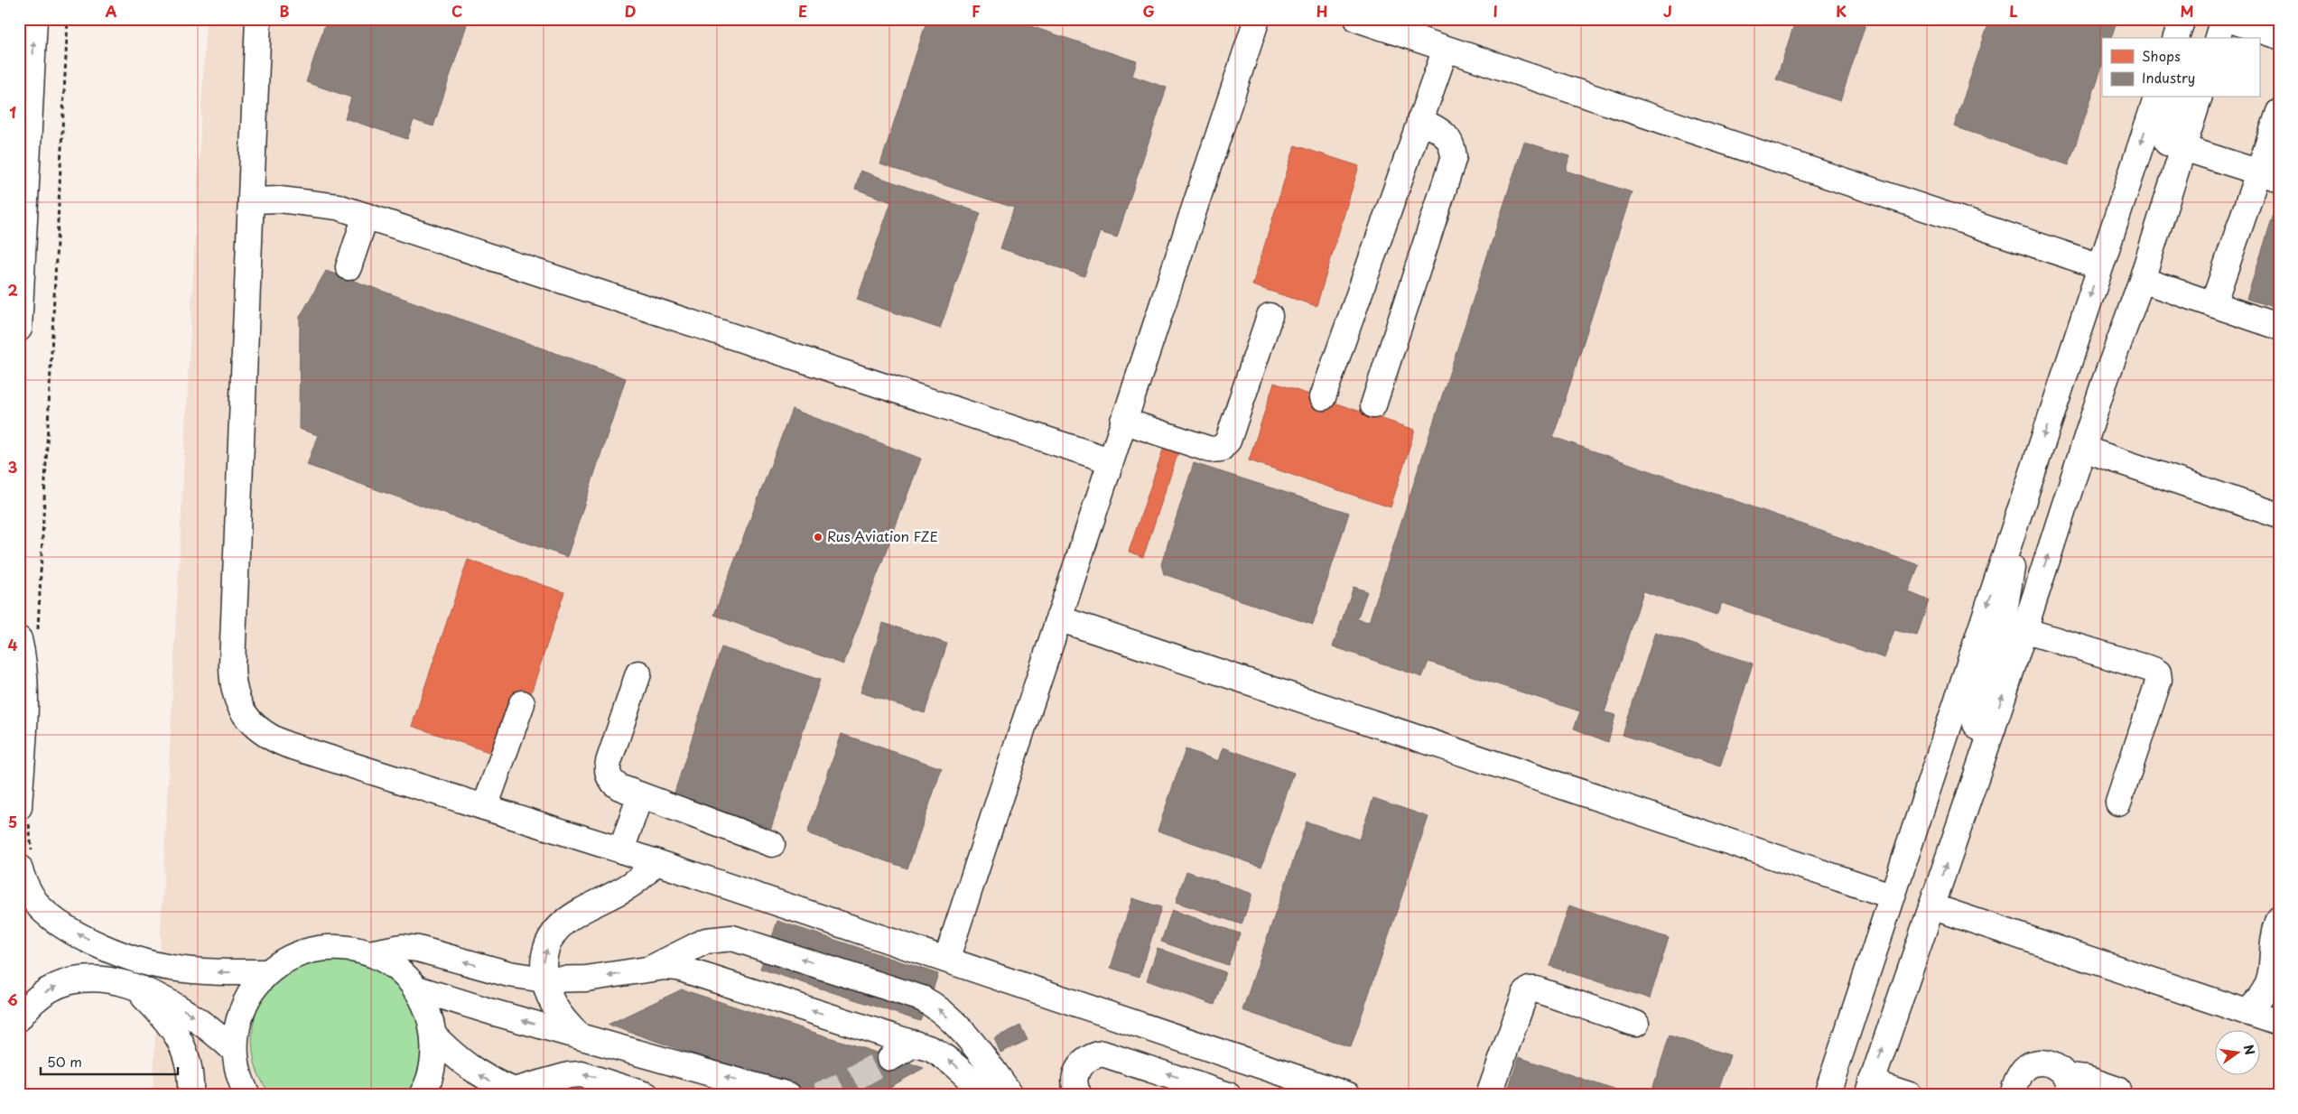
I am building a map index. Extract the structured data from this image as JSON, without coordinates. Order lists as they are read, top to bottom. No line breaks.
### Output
{"places":["Rus Aviation FZE"],"legend":["Shops","Industry"],"scale_bar":"50 m","north":"right","grid":{"columns":["A","B","C","D","E","F","G","H","I","J","K","L","M"],"rows":["1","2","3","4","5","6"]}}
